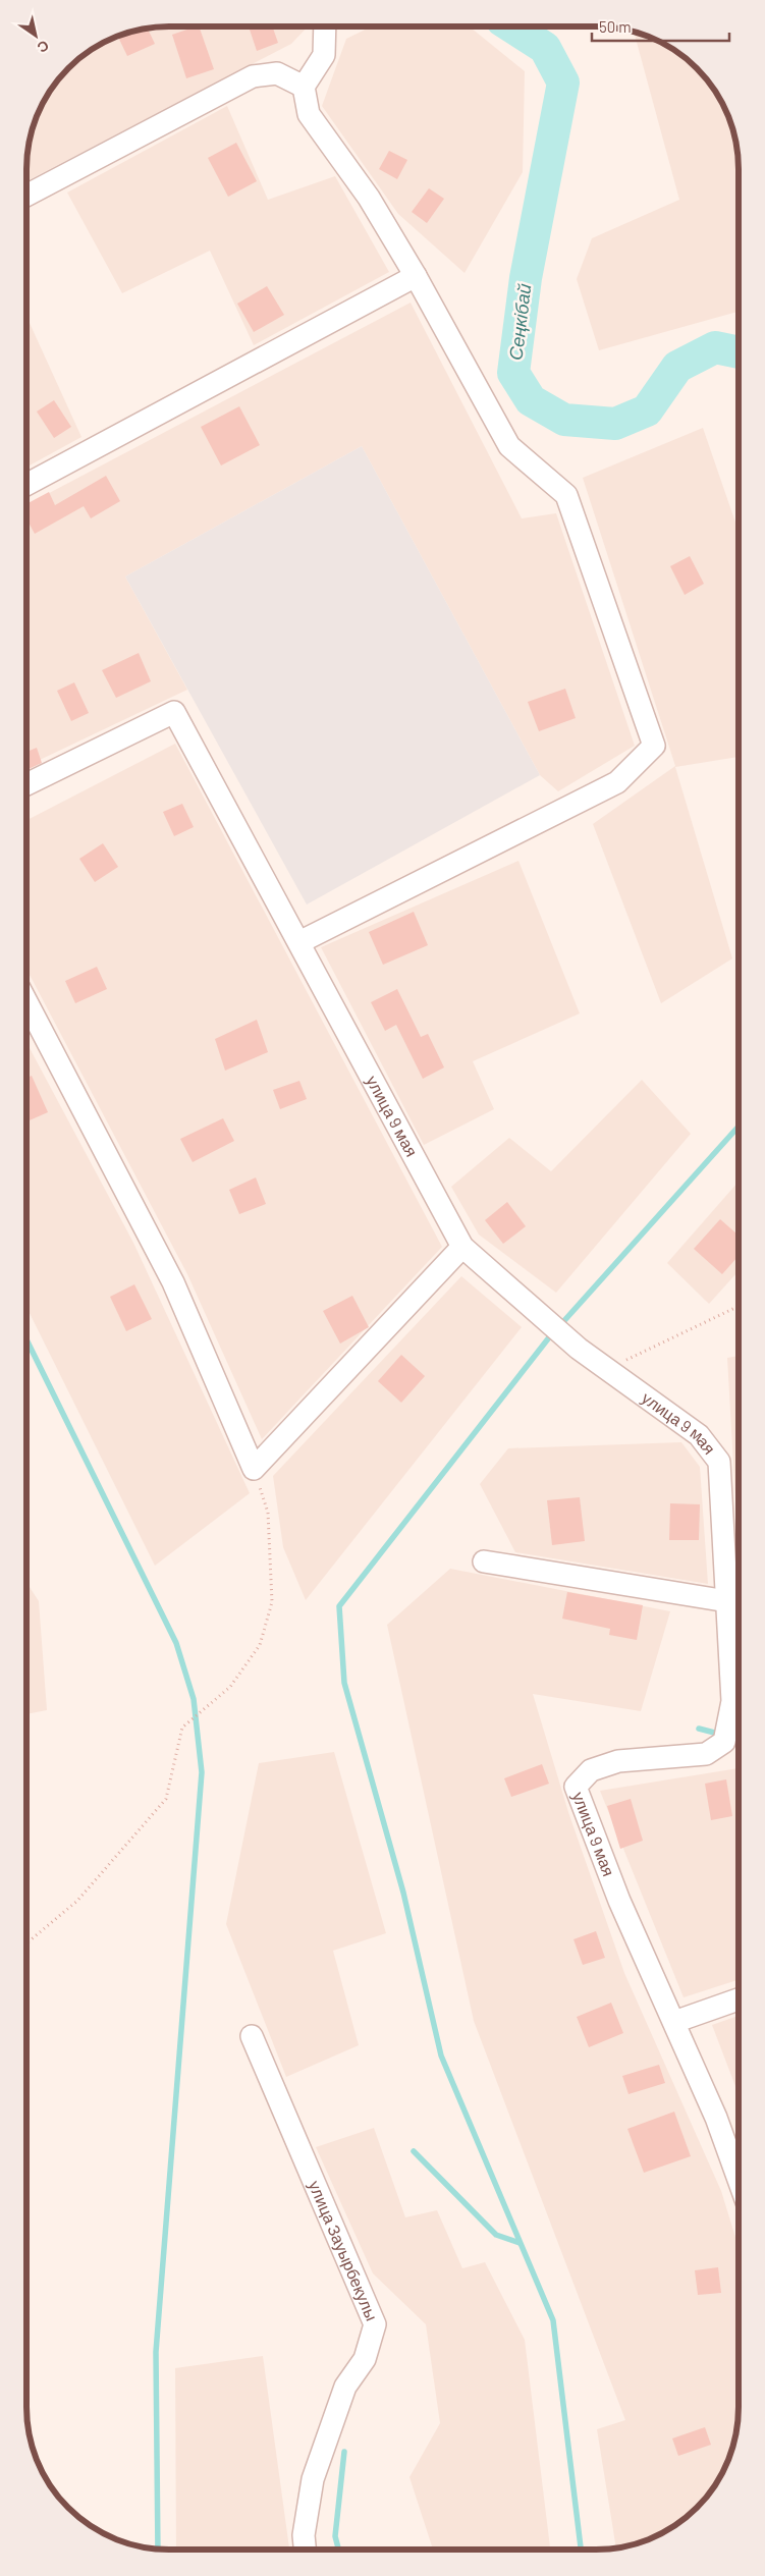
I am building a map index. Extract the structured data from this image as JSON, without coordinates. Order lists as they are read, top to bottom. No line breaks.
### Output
{"streets":{"street":["улица 9 мая","улица Зауырбекулы"]},"water":["Сеңкібай"],"scale_bar":"50 m","north":"bottom right"}
